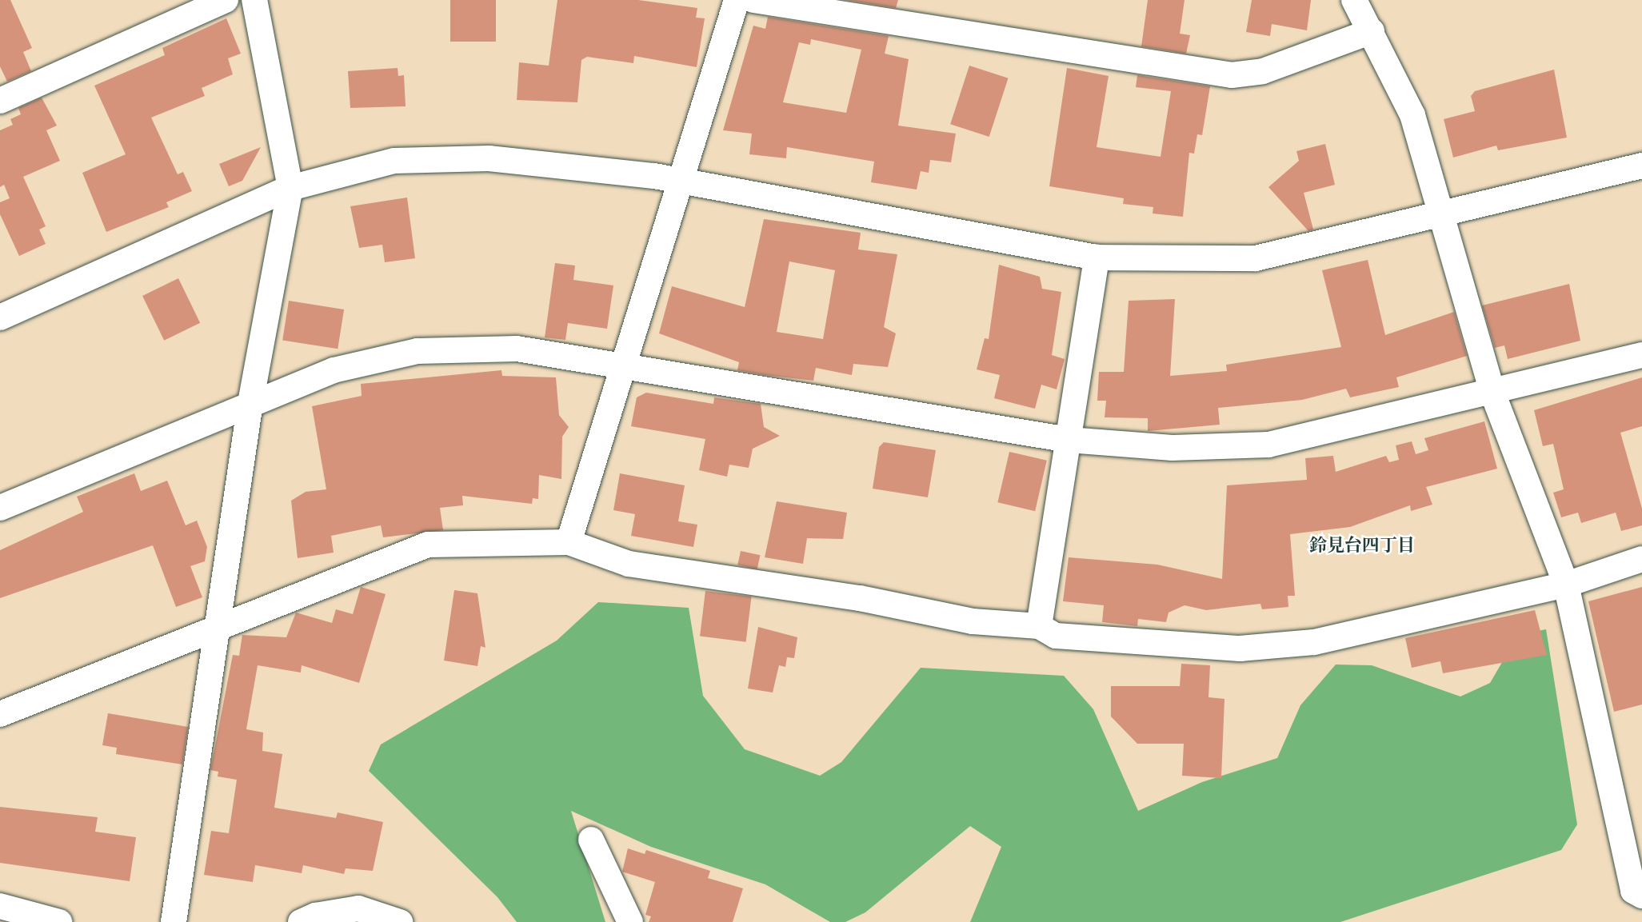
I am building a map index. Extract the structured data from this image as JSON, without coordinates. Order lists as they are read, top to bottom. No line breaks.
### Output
{"districts":["鈴見台四丁目"]}
